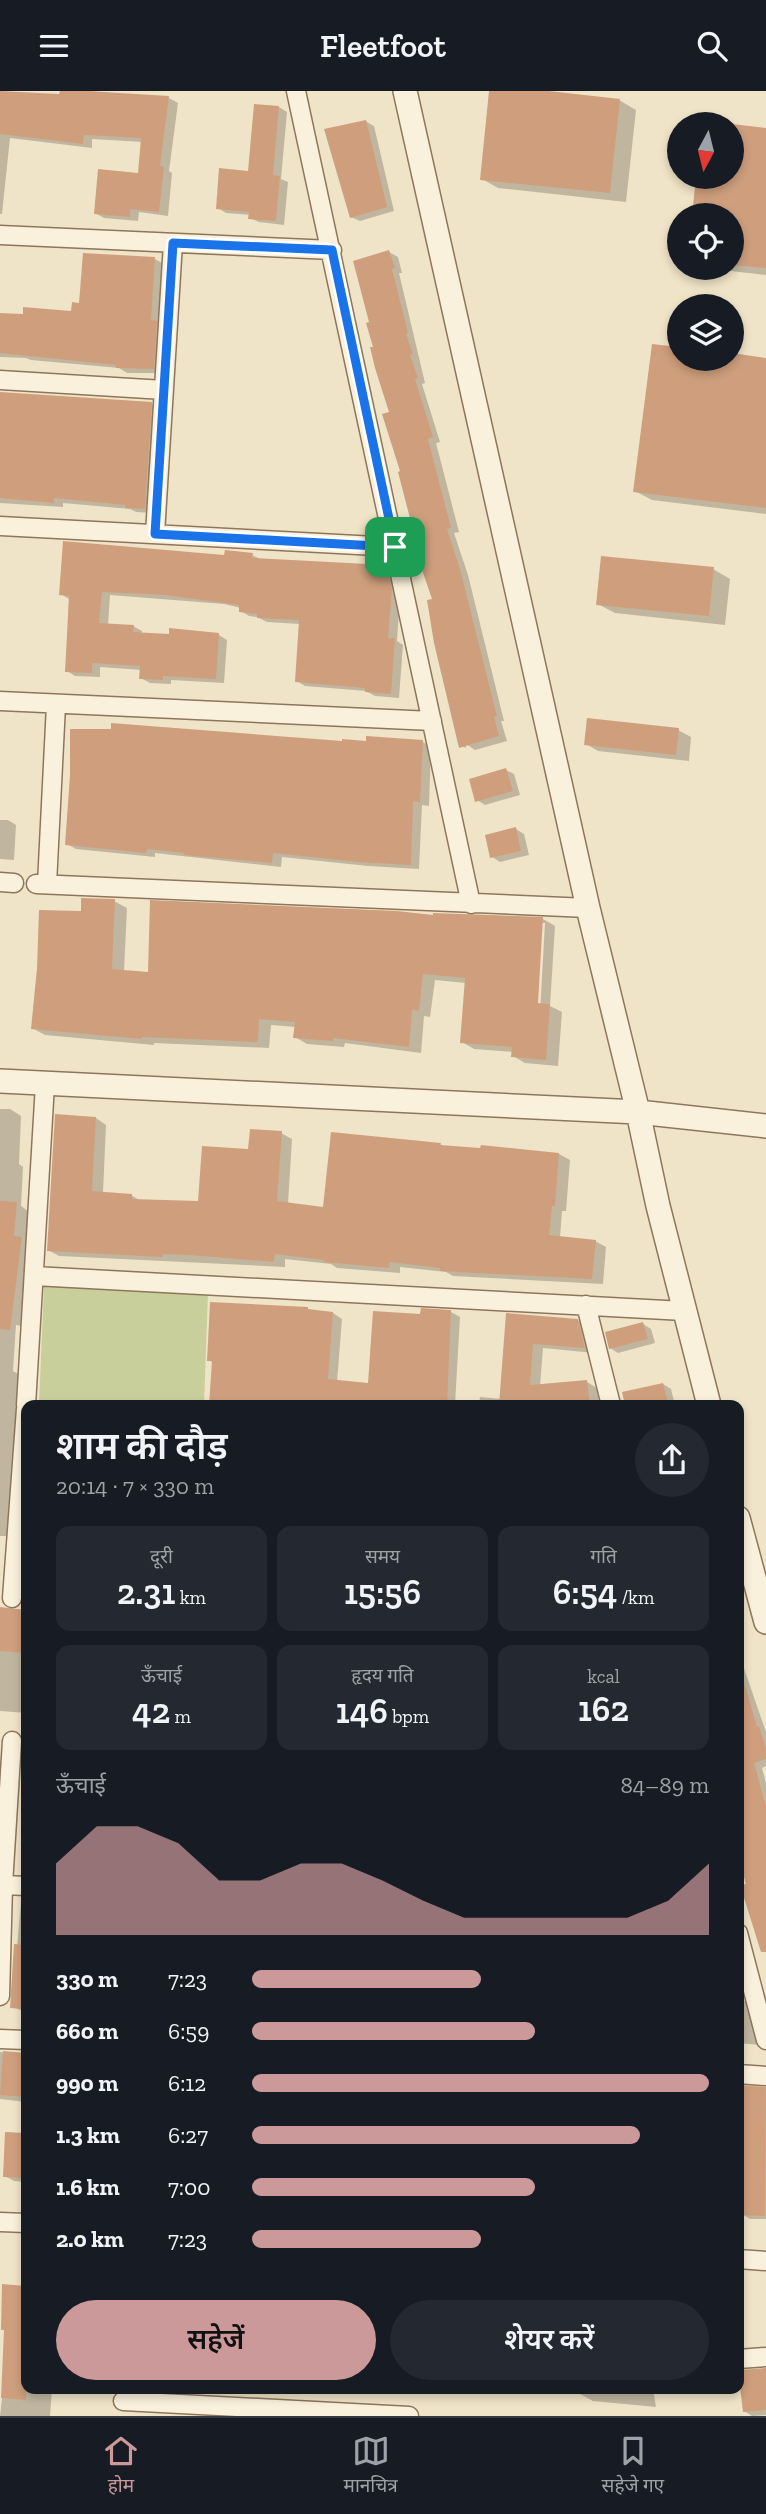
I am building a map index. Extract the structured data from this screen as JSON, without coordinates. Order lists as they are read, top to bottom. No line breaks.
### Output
{"north":"bottom","page":{"header":"Fleetfoot","heading":["शाम की दौड़","20:14 · 7 × 330 m"],"stats":[["दूरी","2.31 km"],["समय","15:56"],["गति","6:54 /km"],["ऊँचाई","42 m"],["हृदय गति","146 bpm"],["kcal","162"]],"chart":["ऊँचाई","84–89 m"],"list":[{"name":"330 m","note":"7:23"},{"name":"660 m","note":"6:59"},{"name":"990 m","note":"6:12"},{"name":"1.3 km","note":"6:27"},{"name":"1.6 km","note":"7:00"},{"name":"2.0 km","note":"7:23"}],"buttons":["सहेजें","शेयर करें"],"tabs":["होम","मानचित्र","सहेजे गए"]}}
